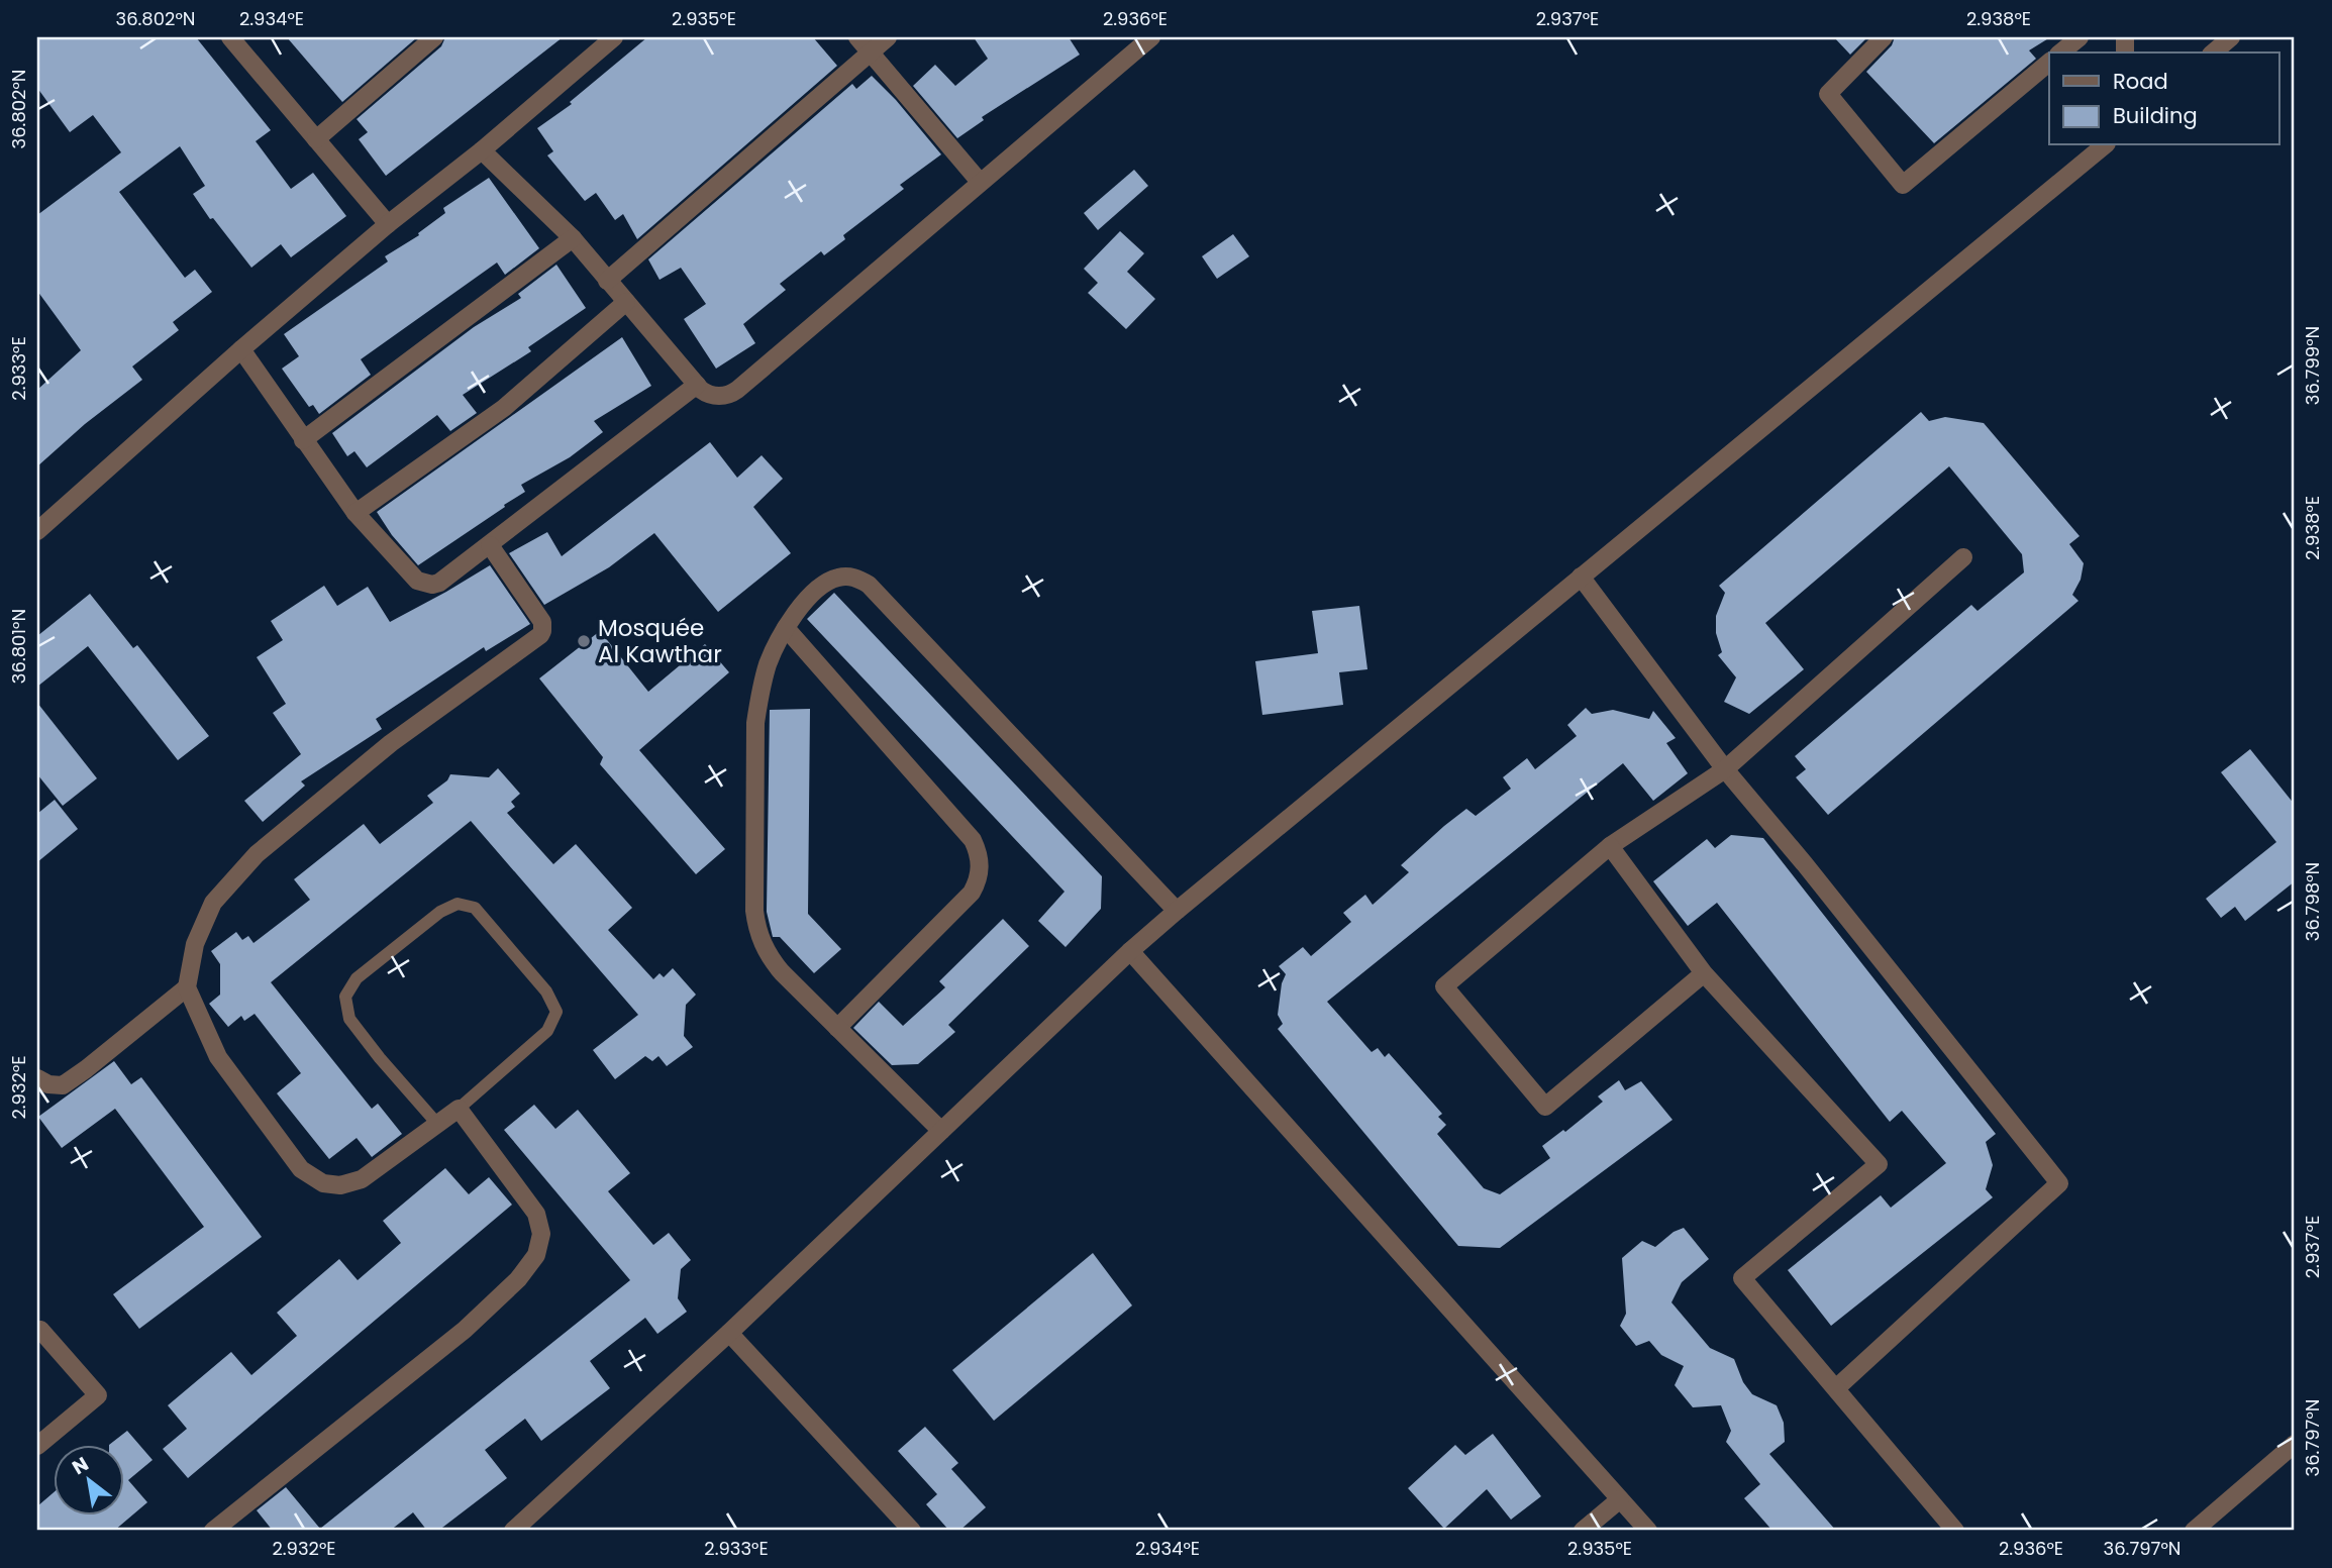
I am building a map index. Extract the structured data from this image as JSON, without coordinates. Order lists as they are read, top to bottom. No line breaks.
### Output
{"places":["Mosquée Al Kawthar"],"legend":["Road","Building"],"north":"top left","coordinates":["36.802°N","2.934°E","2.935°E","2.936°E","2.937°E","2.938°E","36.799°N","2.933°E","36.801°N","36.798°N","2.932°E","36.797°N"]}
